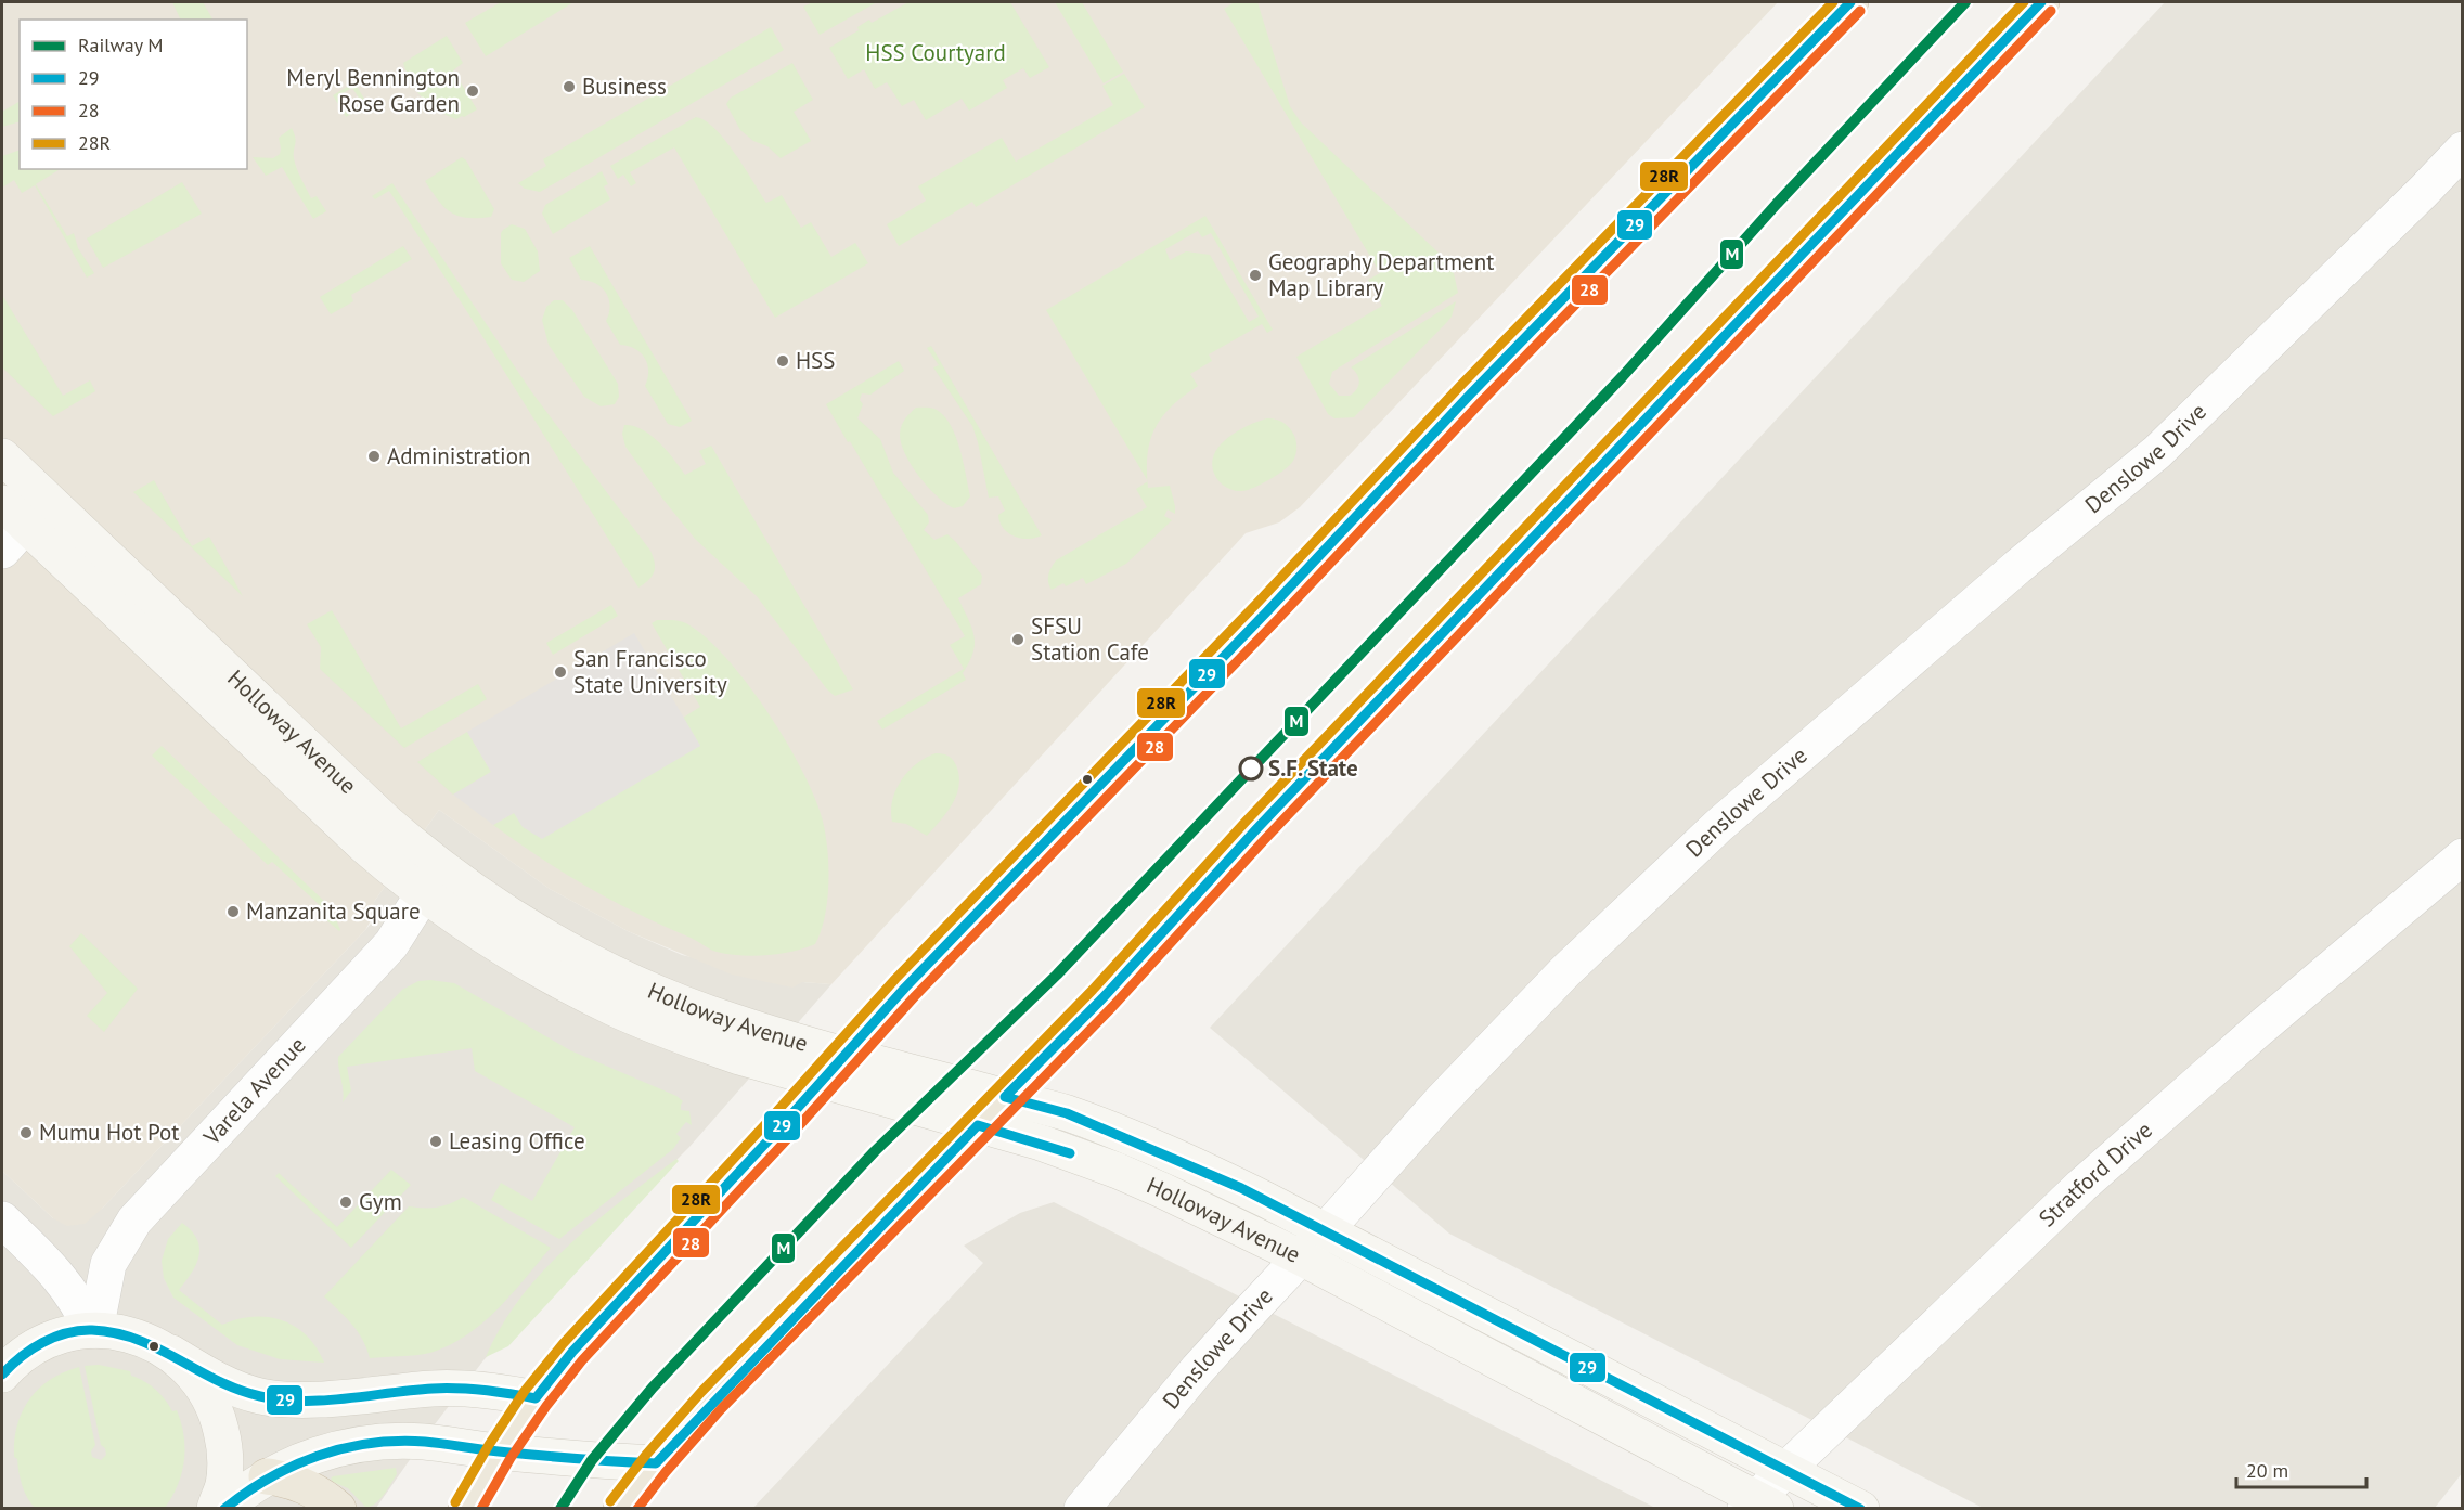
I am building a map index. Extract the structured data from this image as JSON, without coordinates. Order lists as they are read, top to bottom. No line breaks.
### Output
{"streets":{"street":["Denslowe Drive","Holloway Avenue","Varela Avenue","Stratford Drive"]},"crossings":[["Denslowe Drive","Holloway Avenue"],["Holloway Avenue","Varela Avenue"],["Holloway Avenue","Stratford Drive"]],"parks":["HSS Courtyard"],"places":["Business","Meryl Bennington Rose Garden","Geography Department Map Library","HSS","Administration","SFSU Station Cafe","San Francisco State University","S.F. State","Manzanita Square","Mumu Hot Pot","Leasing Office","Gym"],"lines":["rail line M","transit line 29","transit line 28R","transit line 28"],"legend":["Railway M","29","28","28R"],"scale_bar":"20 m"}
